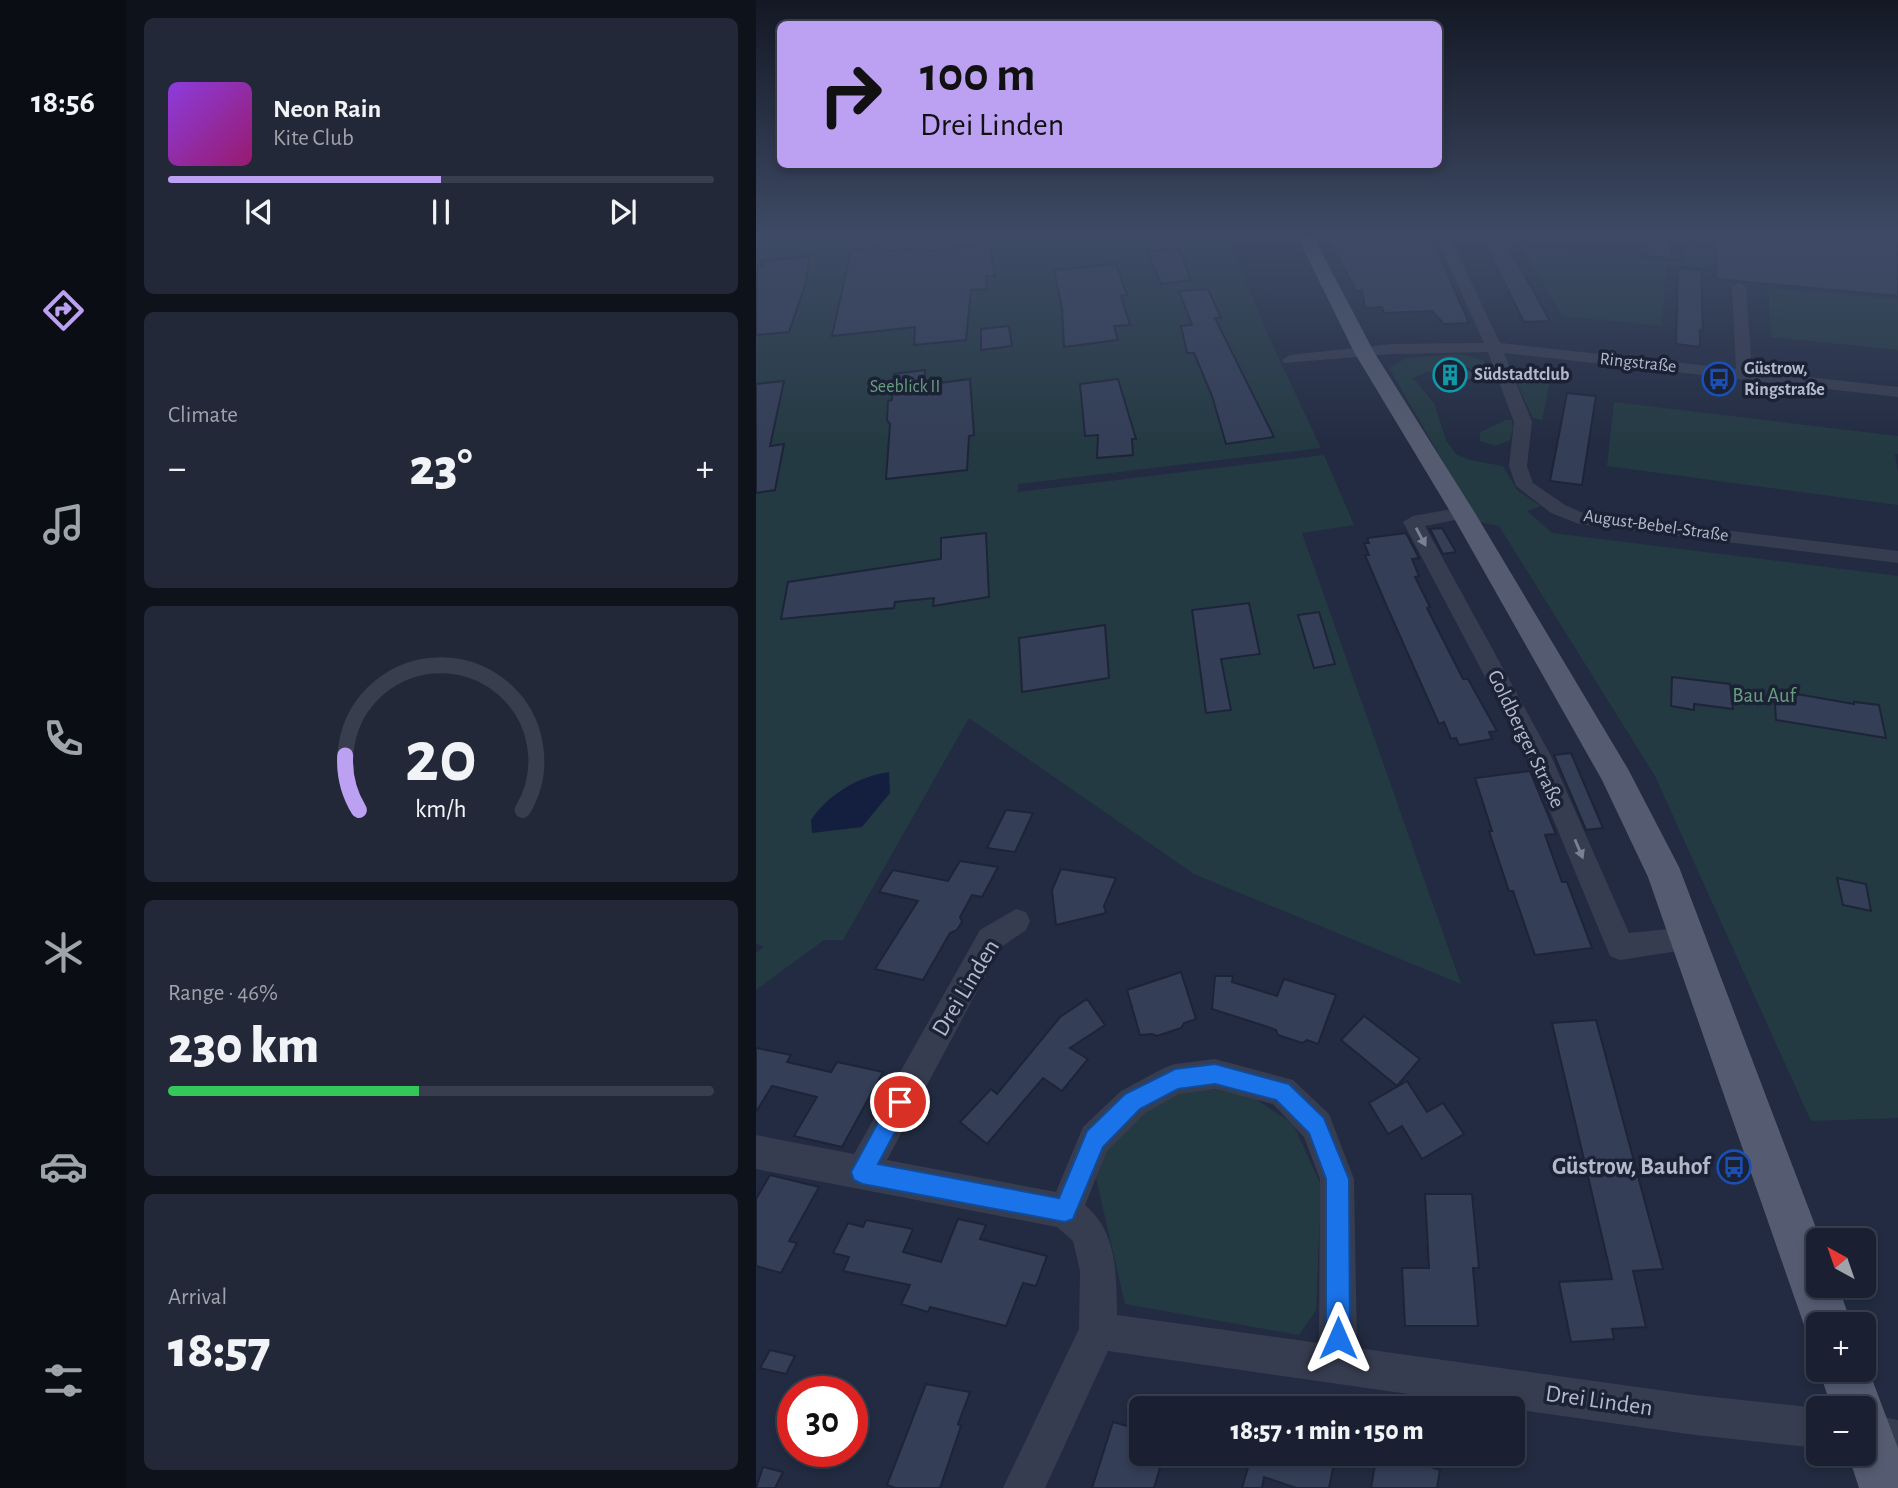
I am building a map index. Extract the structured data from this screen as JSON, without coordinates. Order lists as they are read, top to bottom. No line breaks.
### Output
{"streets":{"street":["Ringstraße","August-Bebel-Straße","Goldberger Straße","Drei Linden"]},"crossings":[["Ringstraße","August-Bebel-Straße"]],"one_way":["Goldberger Straße"],"parks":["Seeblick II","Bau Auf"],"places":{"building":["Südstadtclub"],"bus stop":["Güstrow, Ringstraße","Güstrow, Bauhof"]},"north":"top left","page":{"tabs":"18:56","turn":["100 m","Drei Linden"],"song":["Neon Rain","Kite Club"],"tile":["Climate",["Range · 46%","230 km"],["Arrival","18:57"]],"heat":["−","23°","+"],"map_buttons":["+","−"],"limit":"30","trip":"18:57 · 1 min · 150 m","gauge":["20","km/h"]}}
